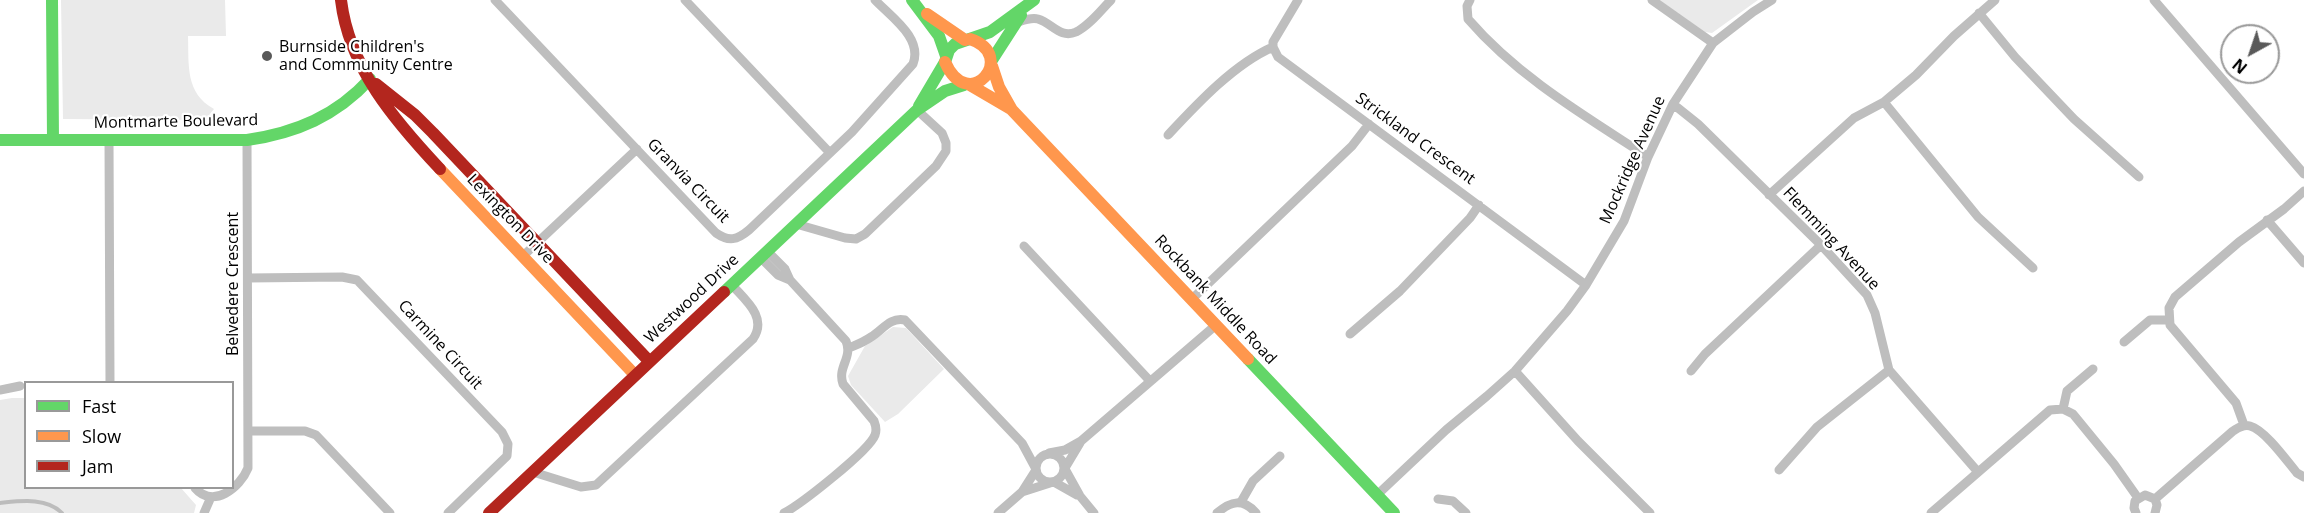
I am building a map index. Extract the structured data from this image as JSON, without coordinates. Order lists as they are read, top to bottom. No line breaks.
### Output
{"streets":{"street":["Montmarte Boulevard","Strickland Crescent","Mockridge Avenue","Granvia Circuit","Lexington Drive","Flemming Avenue","Belvedere Crescent","Westwood Drive","Rockbank Middle Road","Carmine Circuit"]},"crossings":[["Montmarte Boulevard","Lexington Drive"],["Montmarte Boulevard","Belvedere Crescent"],["Strickland Crescent","Mockridge Avenue"],["Mockridge Avenue","Flemming Avenue"],["Mockridge Avenue","Rockbank Middle Road"],["Lexington Drive","Westwood Drive"],["Belvedere Crescent","Carmine Circuit"],["Westwood Drive","Rockbank Middle Road"]],"places":["Burnside Children's and Community Centre"],"legend":["Fast","Slow","Jam"],"north":"bottom left"}
